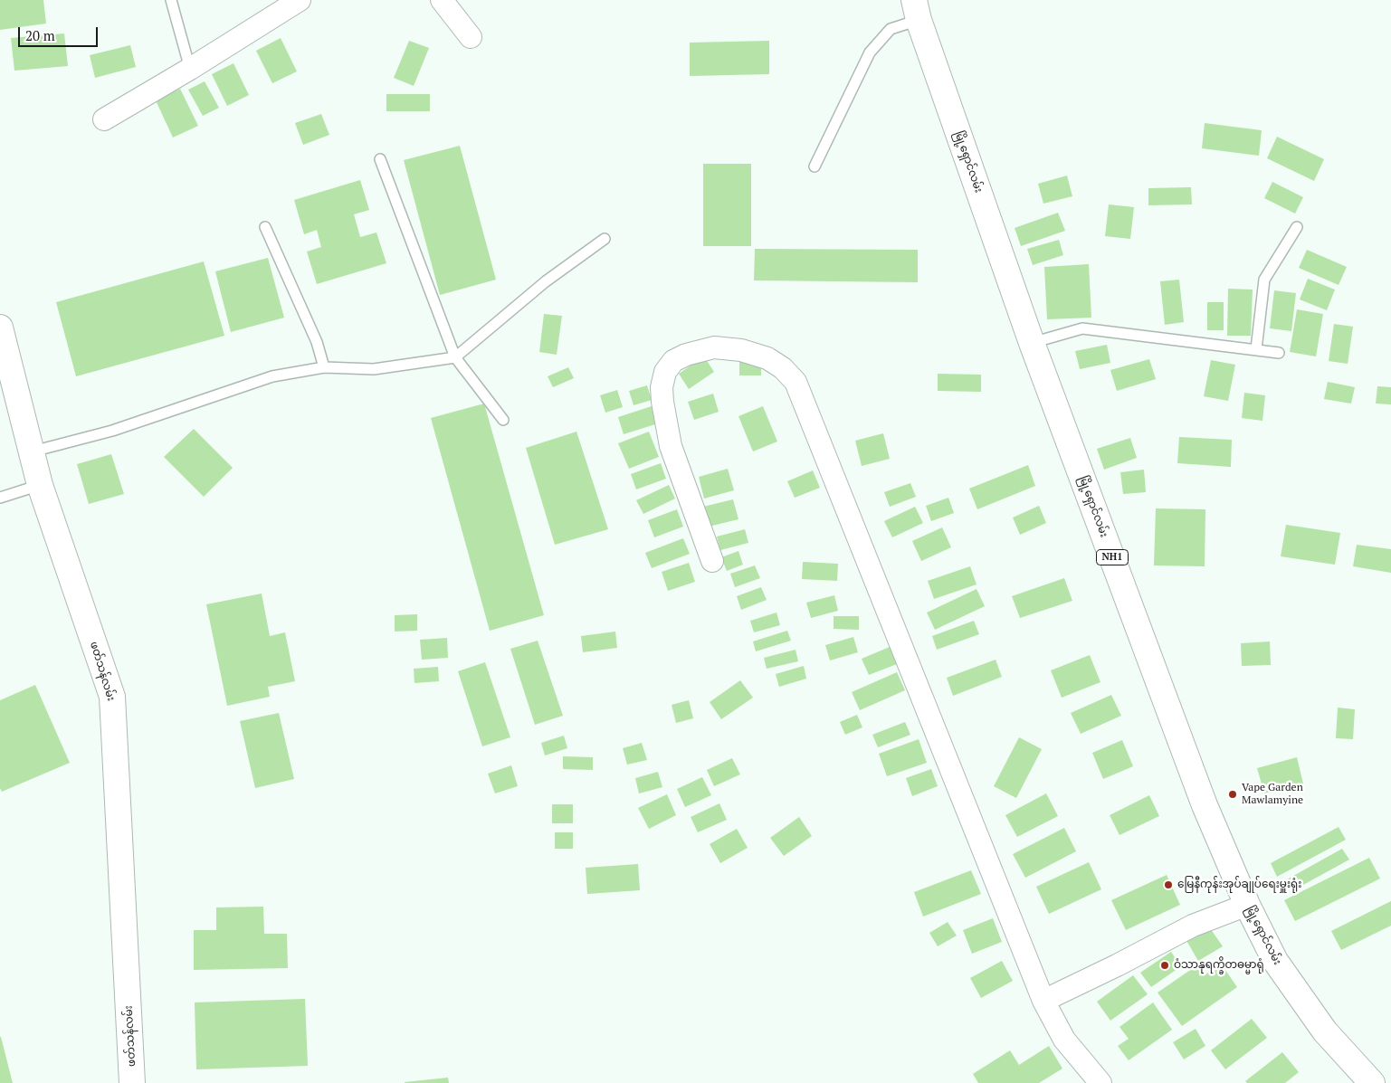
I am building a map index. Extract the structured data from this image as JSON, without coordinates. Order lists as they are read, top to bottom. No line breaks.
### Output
{"streets":{"main road":["မြို့ရှောင်လမ်း","NH1","ဖတ်သန်လမ်း"]},"places":["Vape Garden Mawlamyine","မြေနီကုန်းအုပ်ချုပ်ရေးမှူးရုံး","ဝံသာနုရက္ခိတဓမ္မာရုံ"],"scale_bar":"20 m"}
